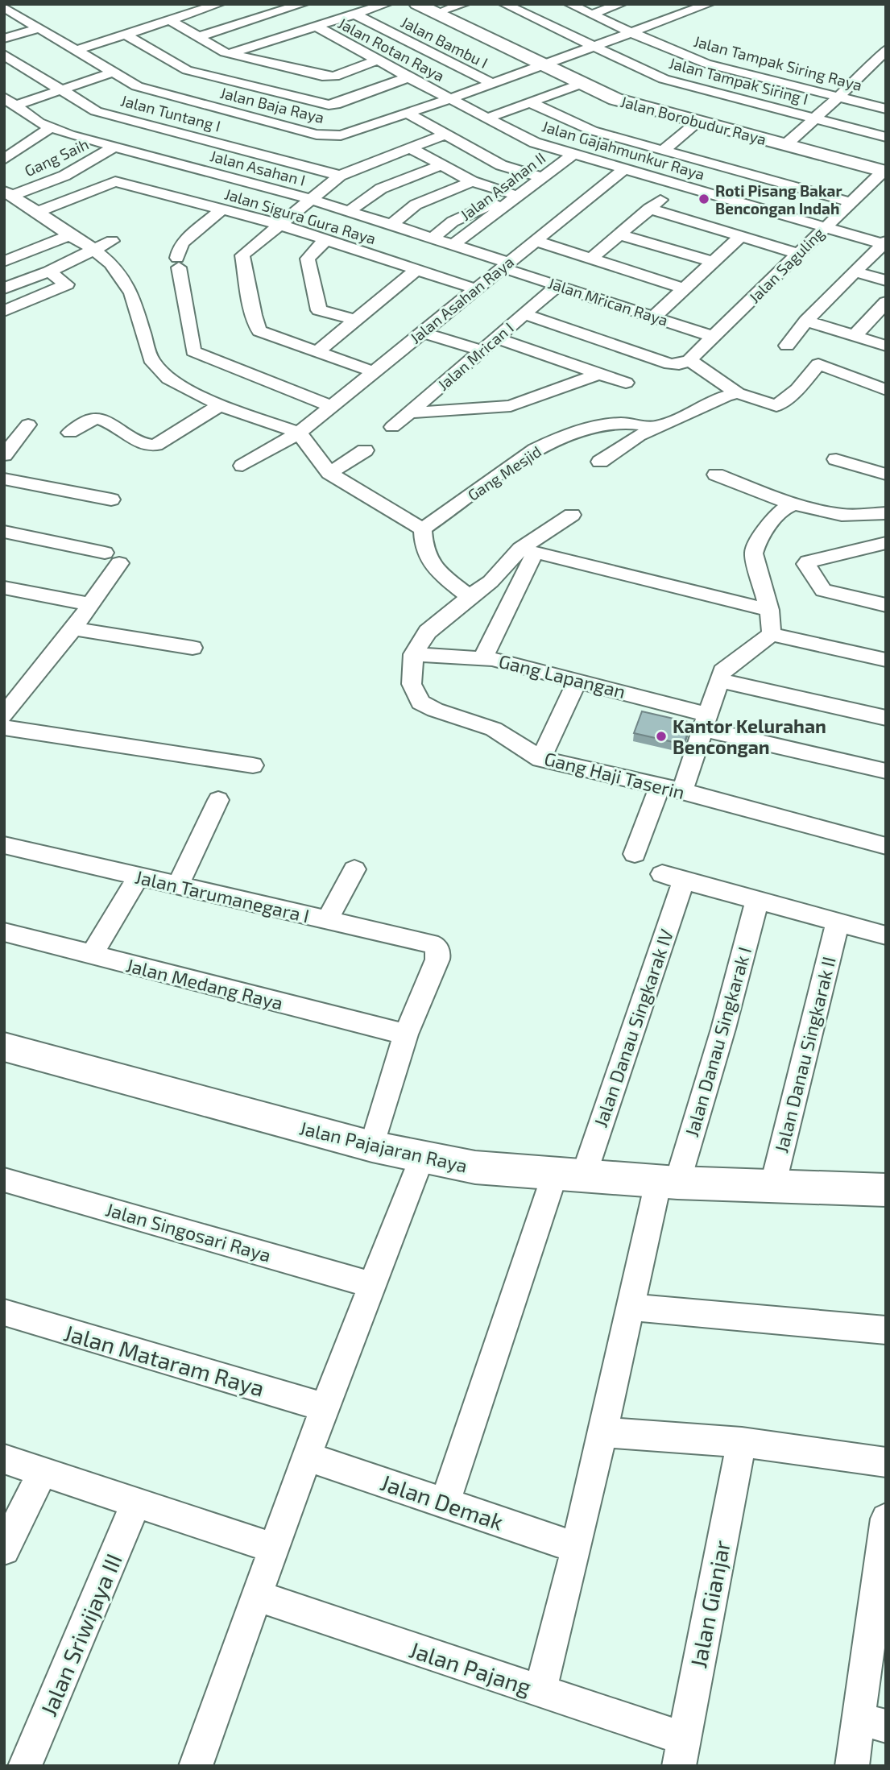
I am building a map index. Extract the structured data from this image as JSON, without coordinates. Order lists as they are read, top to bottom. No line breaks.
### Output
{"streets":{"street":["Jalan Bambu I","Jalan Rotan Raya","Jalan Tampak Siring Raya","Jalan Tampak Siring I","Jalan Baja Raya","Jalan Tuntang I","Jalan Borobudur Raya","Jalan Gajahmunkur Raya","Gang Saih","Jalan Asahan I","Jalan Asahan II","Jalan Sigura Gura Raya","Jalan Saguling","Jalan Asahan Raya","Jalan Mrican Raya","Jalan Mrican I","Gang Mesjid","Gang Lapangan","Gang Haji Taserin","Jalan Tarumanegara I","Jalan Medang Raya","Jalan Danau Singkarak IV","Jalan Danau Singkarak I","Jalan Danau Singkarak II","Jalan Pajajaran Raya","Jalan Singosari Raya","Jalan Mataram Raya","Jalan Demak","Jalan Gianjar","Jalan Sriwijaya III","Jalan Pajang"]},"crossings":[["Jalan Bambu I","Jalan Baja Raya"],["Jalan Rotan Raya","Jalan Baja Raya"],["Jalan Rotan Raya","Jalan Gajahmunkur Raya"],["Jalan Tampak Siring Raya","Jalan Baja Raya"],["Jalan Tampak Siring I","Jalan Baja Raya"],["Jalan Baja Raya","Jalan Borobudur Raya"],["Jalan Baja Raya","Jalan Gajahmunkur Raya"],["Jalan Borobudur Raya","Jalan Saguling"],["Jalan Gajahmunkur Raya","Jalan Asahan II"],["Jalan Gajahmunkur Raya","Jalan Saguling"],["Jalan Gajahmunkur Raya","Jalan Asahan Raya"],["Gang Saih","Jalan Asahan I"],["Gang Saih","Jalan Sigura Gura Raya"],["Jalan Asahan I","Jalan Asahan II"],["Jalan Asahan I","Jalan Asahan Raya"],["Jalan Asahan I","Jalan Mrican Raya"],["Jalan Sigura Gura Raya","Jalan Asahan Raya"],["Jalan Saguling","Jalan Mrican Raya"],["Jalan Asahan Raya","Jalan Mrican Raya"],["Jalan Mrican Raya","Jalan Mrican I"],["Gang Lapangan","Gang Haji Taserin"],["Jalan Tarumanegara I","Jalan Medang Raya"],["Jalan Danau Singkarak IV","Jalan Danau Singkarak I"],["Jalan Danau Singkarak IV","Jalan Pajajaran Raya"],["Jalan Danau Singkarak IV","Jalan Demak"],["Jalan Danau Singkarak I","Jalan Pajajaran Raya"],["Jalan Danau Singkarak I","Jalan Demak"],["Jalan Danau Singkarak I","Jalan Pajang"],["Jalan Danau Singkarak II","Jalan Pajajaran Raya"],["Jalan Gianjar","Jalan Pajang"]],"places":["Roti Pisang Bakar Bencongan Indah","Kantor Kelurahan Bencongan"]}
